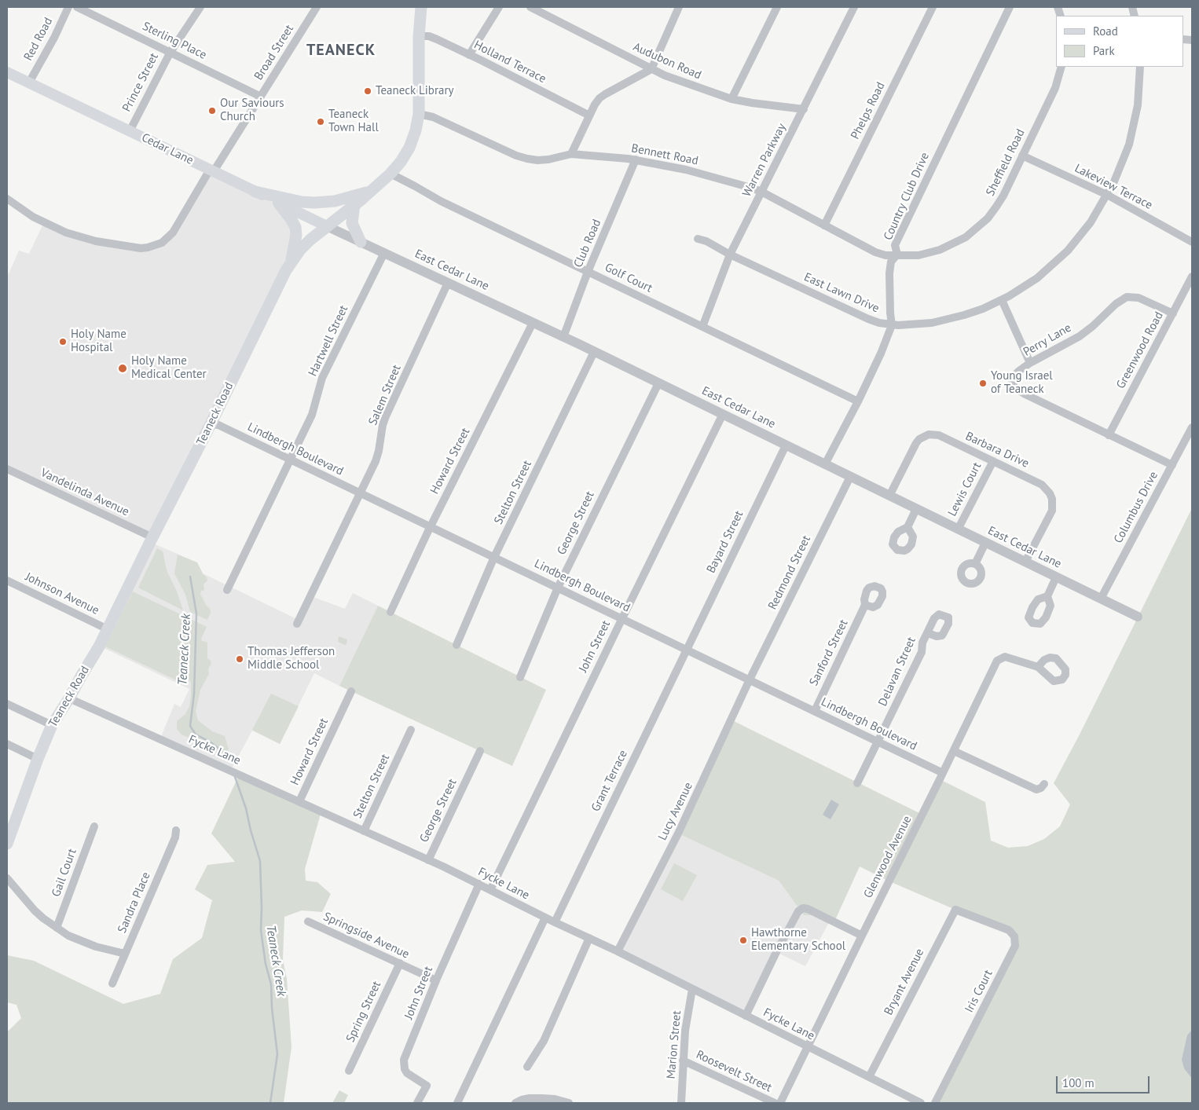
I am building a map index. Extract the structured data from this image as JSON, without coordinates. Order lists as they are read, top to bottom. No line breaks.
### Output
{"streets":{"main road":["Cedar Lane","Teaneck Road"],"street":["Red Road","Sterling Place","Broad Street","Audubon Road","Holland Terrace","Prince Street","Phelps Road","Bennett Road","Warren Parkway","Sheffield Road","Lakeview Terrace","Country Club Drive","Club Road","East Cedar Lane","Golf Court","East Lawn Drive","Perry Lane","Hartwell Street","Greenwood Road","Salem Street","Lindbergh Boulevard","Barbara Drive","Howard Street","Lewis Court","Vandelinda Avenue","Stelton Street","Columbus Drive","George Street","Bayard Street","Redmond Street","Johnson Avenue","John Street","Sanford Street","Delavan Street","Fycke Lane","Grant Terrace","Lucy Avenue","Glenwood Avenue","Gail Court","Sandra Place","Springside Avenue","Bryant Avenue","Iris Court","Spring Street","Marion Street","Roosevelt Street"]},"crossings":[["Red Road","Cedar Lane"],["Sterling Place","Broad Street"],["Sterling Place","Prince Street"],["Broad Street","Cedar Lane"],["Audubon Road","Warren Parkway"],["Holland Terrace","Teaneck Road"],["Prince Street","Cedar Lane"],["Phelps Road","Bennett Road"],["Cedar Lane","East Cedar Lane"],["Cedar Lane","Teaneck Road"],["Bennett Road","Warren Parkway"],["Bennett Road","Sheffield Road"],["Bennett Road","Country Club Drive"],["Bennett Road","Club Road"],["Bennett Road","Teaneck Road"],["Warren Parkway","Golf Court"],["Warren Parkway","East Lawn Drive"],["Sheffield Road","Lakeview Terrace"],["Sheffield Road","Country Club Drive"],["Lakeview Terrace","East Lawn Drive"],["Country Club Drive","East Cedar Lane"],["Country Club Drive","Golf Court"],["Country Club Drive","East Lawn Drive"],["Club Road","East Cedar Lane"],["Club Road","Golf Court"],["East Cedar Lane","Hartwell Street"],["East Cedar Lane","Salem Street"],["East Cedar Lane","Teaneck Road"],["East Cedar Lane","Barbara Drive"],["East Cedar Lane","Howard Street"],["East Cedar Lane","Lewis Court"],["East Cedar Lane","Stelton Street"],["East Cedar Lane","Columbus Drive"],["East Cedar Lane","George Street"],["East Cedar Lane","Bayard Street"],["East Cedar Lane","Redmond Street"],["East Cedar Lane","John Street"],["Golf Court","Teaneck Road"],["Perry Lane","Greenwood Road"],["Perry Lane","Columbus Drive"],["Hartwell Street","Lindbergh Boulevard"],["Salem Street","Lindbergh Boulevard"],["Teaneck Road","Lindbergh Boulevard"],["Teaneck Road","Vandelinda Avenue"],["Teaneck Road","Johnson Avenue"],["Teaneck Road","Fycke Lane"],["Lindbergh Boulevard","Howard Street"],["Lindbergh Boulevard","Stelton Street"],["Lindbergh Boulevard","George Street"],["Lindbergh Boulevard","Bayard Street"],["Lindbergh Boulevard","Redmond Street"],["Lindbergh Boulevard","John Street"],["Lindbergh Boulevard","Sanford Street"],["Lindbergh Boulevard","Delavan Street"],["Lindbergh Boulevard","Grant Terrace"],["Lindbergh Boulevard","Lucy Avenue"],["Lindbergh Boulevard","Glenwood Avenue"],["Barbara Drive","Lewis Court"],["Howard Street","Fycke Lane"],["Stelton Street","Fycke Lane"],["George Street","Fycke Lane"],["Bayard Street","Grant Terrace"],["Redmond Street","Lucy Avenue"],["John Street","Fycke Lane"],["John Street","Springside Avenue"],["Fycke Lane","Grant Terrace"],["Fycke Lane","Lucy Avenue"],["Fycke Lane","Glenwood Avenue"],["Fycke Lane","Bryant Avenue"],["Fycke Lane","Marion Street"],["Springside Avenue","Spring Street"],["Bryant Avenue","Iris Court"],["Marion Street","Roosevelt Street"]],"districts":["TEANECK"],"water":["Teaneck Creek"],"places":["Teaneck Library","Our Saviours Church","Teaneck Town Hall","Holy Name Hospital","Holy Name Medical Center","Young Israel of Teaneck","Thomas Jefferson Middle School","Hawthorne Elementary School"],"legend":["Road","Park"],"scale_bar":"100 m"}
